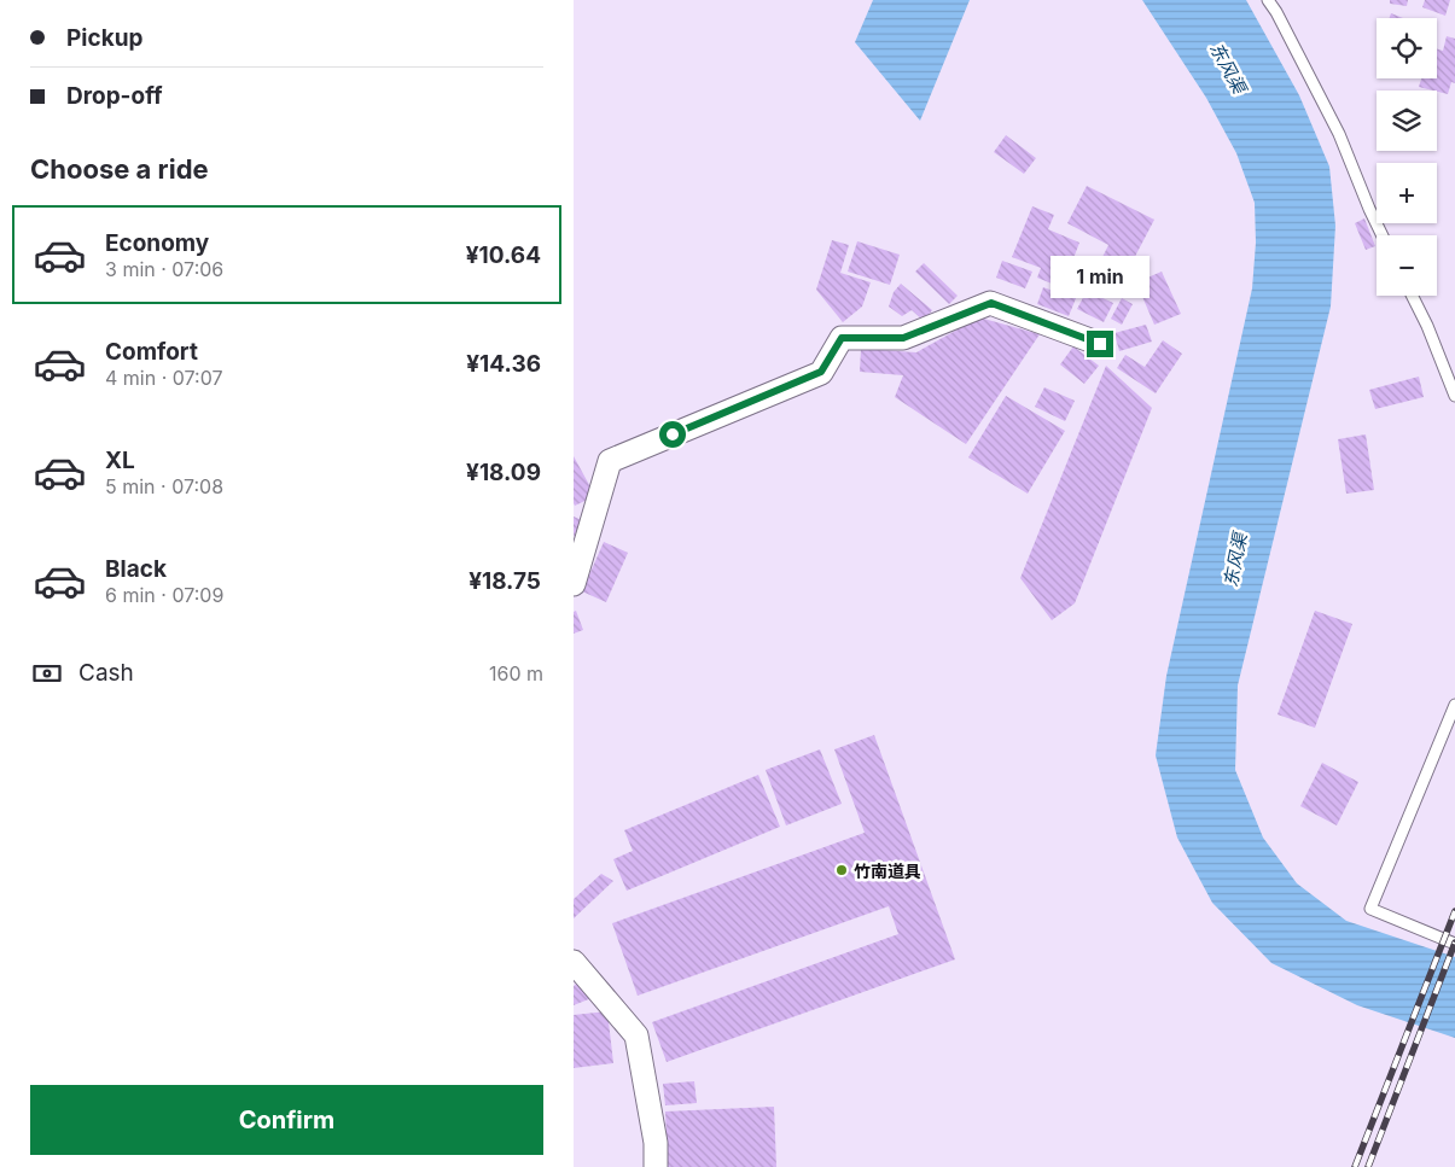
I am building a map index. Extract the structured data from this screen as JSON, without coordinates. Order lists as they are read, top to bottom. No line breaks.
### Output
{"water":["东风渠"],"places":["竹南道具"],"page":{"banner":["Pickup","Drop-off"],"map_buttons":["+","−"],"heading":"Choose a ride","list":[{"name":"Economy","note":"3 min · 07:06","value":"¥10.64"},{"name":"Comfort","note":"4 min · 07:07","value":"¥14.36"},{"name":"XL","note":"5 min · 07:08","value":"¥18.09"},{"name":"Black","note":"6 min · 07:09","value":"¥18.75"}],"bubble":"1 min","pay":["Cash","160 m"],"buttons":"Confirm"}}
